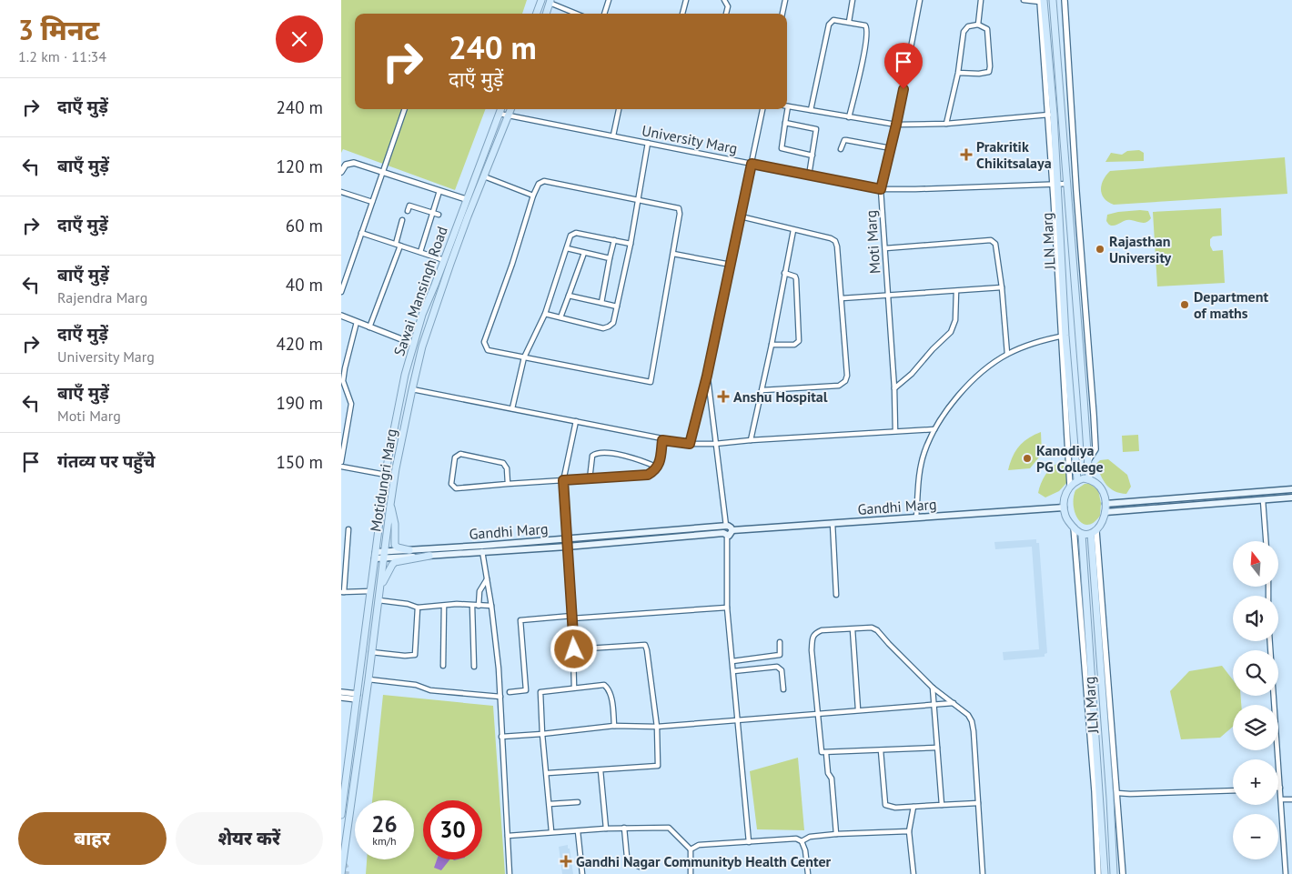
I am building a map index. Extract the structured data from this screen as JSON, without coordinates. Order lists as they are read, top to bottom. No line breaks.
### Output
{"streets":{"main road":["JLN Marg","Sawai Mansingh Road","Motidungri Marg","Gandhi Marg"],"street":["University Marg","Moti Marg"]},"crossings":[["University Marg","JLN Marg"],["University Marg","Moti Marg"],["University Marg","Sawai Mansingh Road"],["University Marg","Motidungri Marg"],["JLN Marg","Gandhi Marg"],["Motidungri Marg","Gandhi Marg"]],"places":{"health":["Prakritik Chikitsalaya","Anshu Hospital","Gandhi Nagar Communityb Health Center"],"other":["Rajasthan University","Department of maths","Kanodiya PG College"]},"north":"top","page":{"heading":["3 मिनट","1.2 km · 11:34"],"turn":["240 m","दाएँ मुड़ें"],"list":[{"name":"दाएँ मुड़ें","value":"240 m"},{"name":"बाएँ मुड़ें","value":"120 m"},{"name":"दाएँ मुड़ें","value":"60 m"},{"name":"बाएँ मुड़ें","note":"Rajendra Marg","value":"40 m"},{"name":"दाएँ मुड़ें","note":"University Marg","value":"420 m"},{"name":"बाएँ मुड़ें","note":"Moti Marg","value":"190 m"},{"name":"गंतव्य पर पहुँचे","value":"150 m"}],"map_buttons":["+","−"],"speed":"26 km/h","limit":"30","buttons":["बाहर","शेयर करें"]}}
